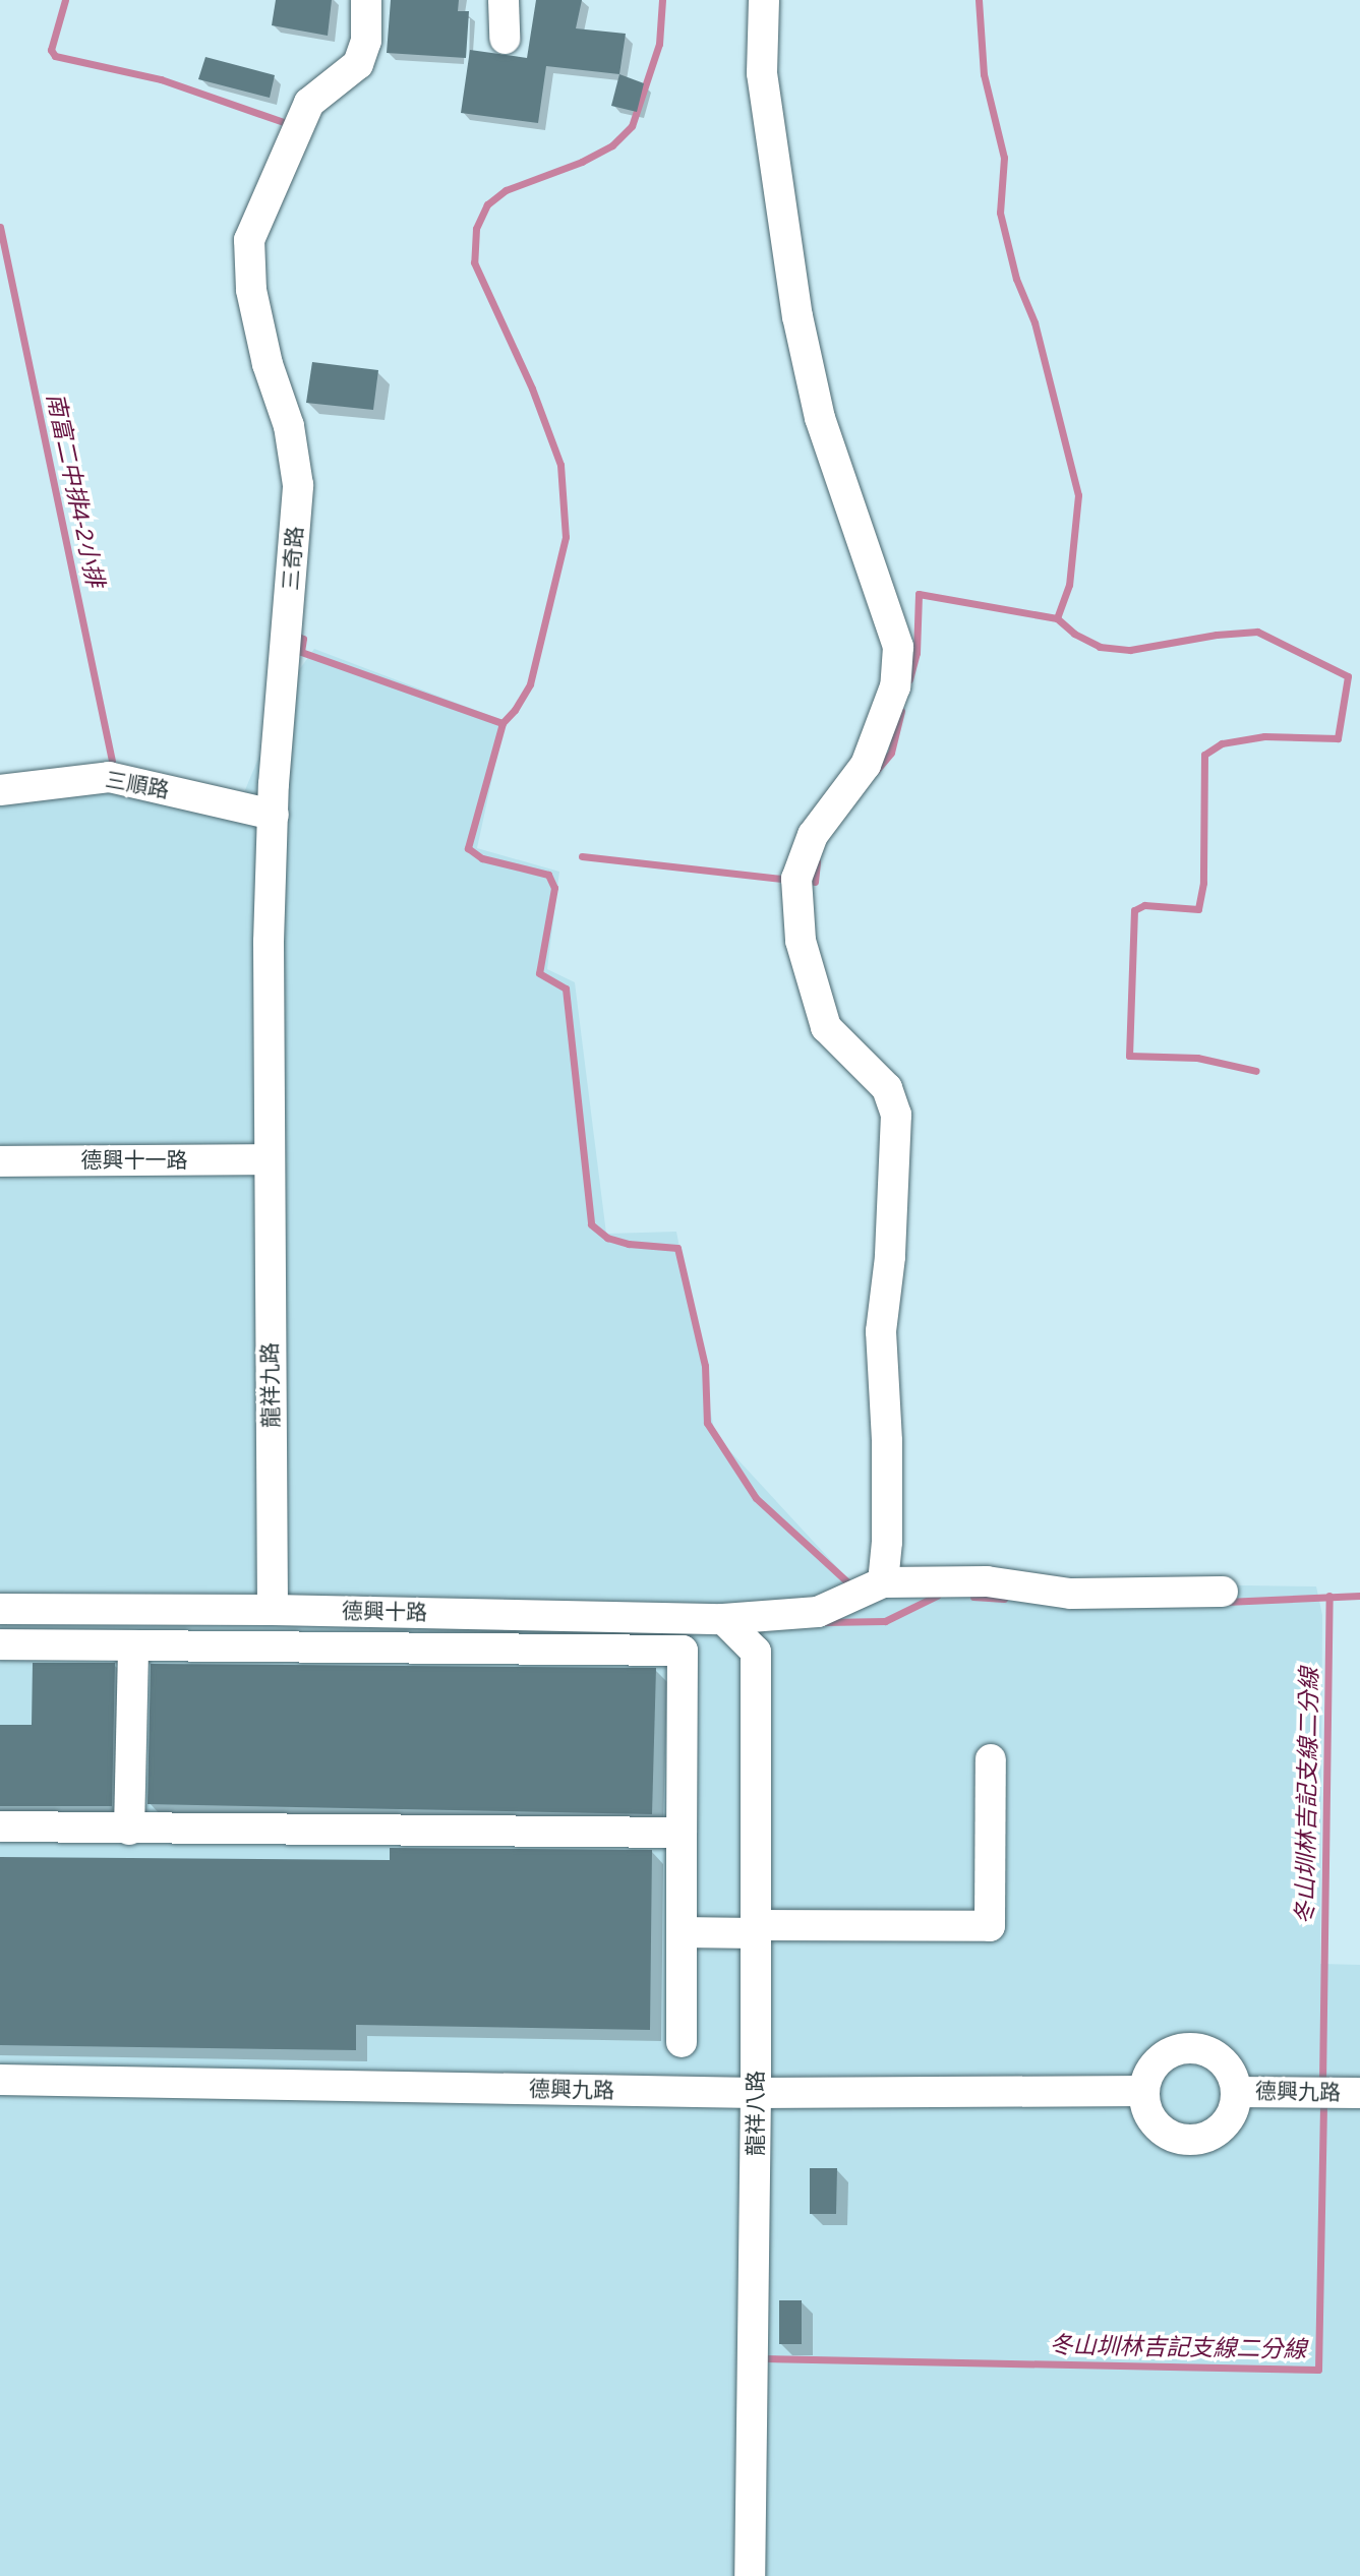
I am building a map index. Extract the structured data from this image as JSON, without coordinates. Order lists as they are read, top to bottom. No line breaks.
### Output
{"streets":{"street":["三奇路","三順路","德興十一路","龍祥九路","德興十路","德興九路","龍祥八路"]},"crossings":[["三奇路","三順路"],["三奇路","德興十一路"],["三奇路","龍祥九路"],["德興十一路","龍祥九路"],["龍祥九路","德興十路"],["德興十路","龍祥八路"],["德興九路","龍祥八路"]],"water":["南富二中排4-2小排","冬山圳林吉記支線二分線"]}
